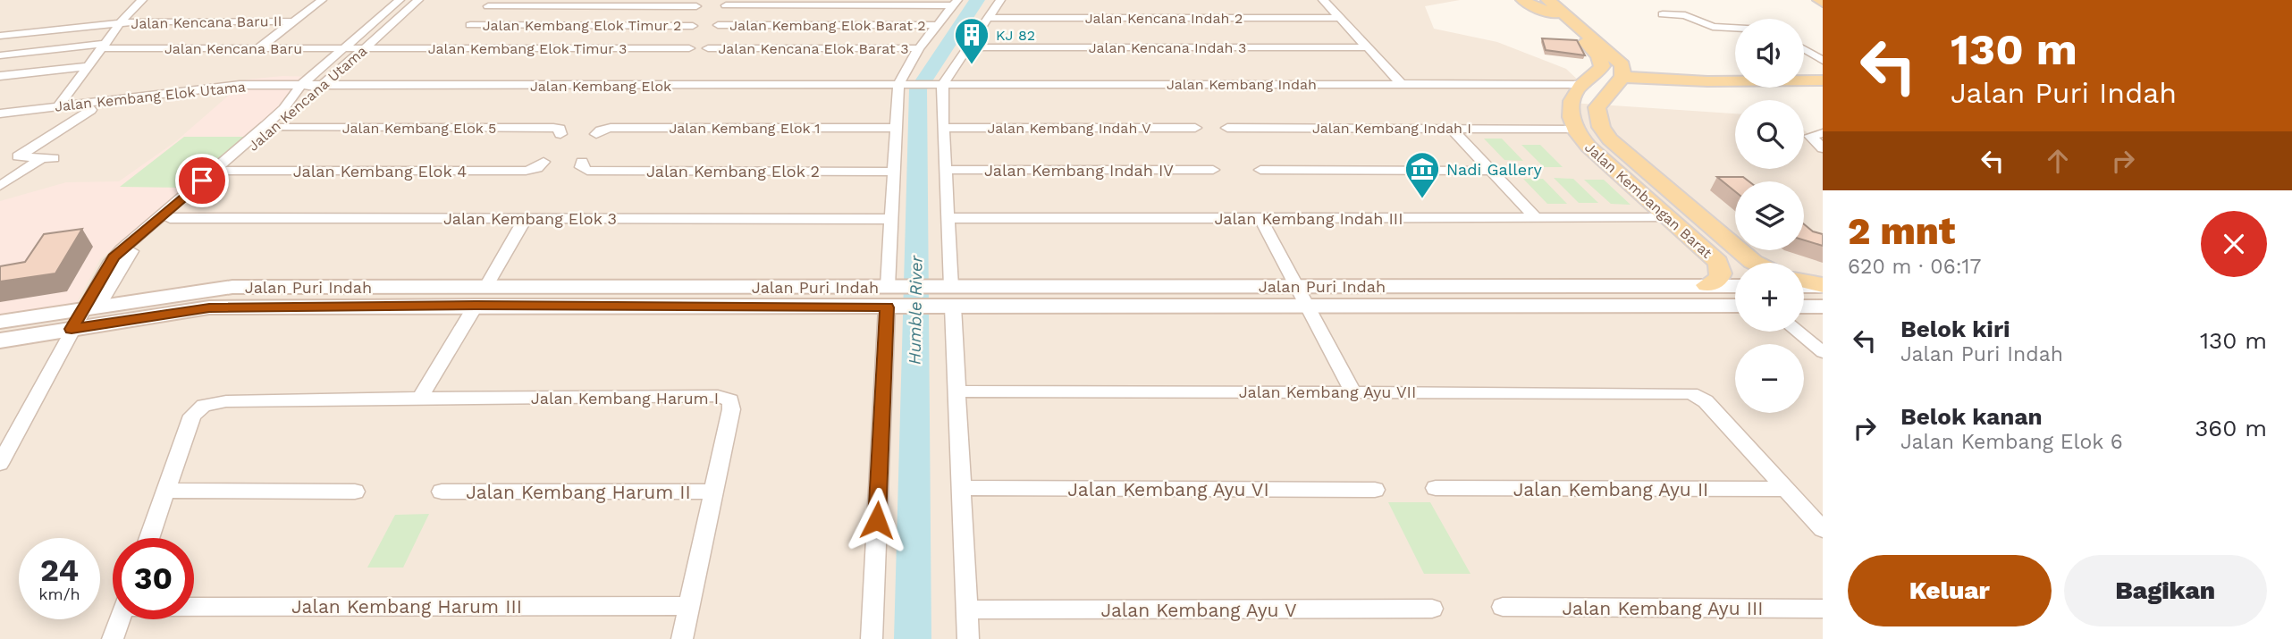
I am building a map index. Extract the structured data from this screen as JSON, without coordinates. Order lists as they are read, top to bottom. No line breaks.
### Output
{"streets":{"main road":["Jalan Kembangan Barat","Jalan Puri Indah"],"street":["Jalan Kencana Indah 2","Jalan Kencana Baru II","Jalan Kembang Elok Timur 2","Jalan Kembang Elok Barat 2","Jalan Kencana Indah 3","Jalan Kencana Baru","Jalan Kembang Elok Timur 3","Jalan Kencana Elok Barat 3","Jalan Kembang Indah","Jalan Kembang Elok","Jalan Kembang Elok Utama","Jalan Kencana Utama","Jalan Kembang Elok 5","Jalan Kembang Elok 1","Jalan Kembang Indah V","Jalan Kembang Indah I","Jalan Kembang Indah IV","Jalan Kembang Elok 4","Jalan Kembang Elok 2","Jalan Kembang Elok 3","Jalan Kembang Indah III","Jalan Kembang Ayu VII","Jalan Kembang Harum I","Jalan Kembang Ayu VI","Jalan Kembang Ayu II","Jalan Kembang Harum II","Jalan Kembang Harum III","Jalan Kembang Ayu III","Jalan Kembang Ayu V"]},"crossings":[["Jalan Kembang Elok Timur 2","Jalan Kembang Elok Timur 3"],["Jalan Kencana Baru","Jalan Kembang Elok Timur 3"],["Jalan Kencana Baru","Jalan Kencana Utama"],["Jalan Kembang Elok Timur 3","Jalan Kencana Utama"],["Jalan Kembang Indah","Jalan Kembang Elok"],["Jalan Kembang Indah","Jalan Kembangan Barat"],["Jalan Kembang Elok","Jalan Kembang Elok Utama"],["Jalan Kembang Elok","Jalan Kencana Utama"],["Jalan Kembang Elok Utama","Jalan Kencana Utama"],["Jalan Kencana Utama","Jalan Kembang Elok 5"],["Jalan Kembang Indah I","Jalan Kembangan Barat"],["Jalan Kembangan Barat","Jalan Kembang Indah III"],["Jalan Kembangan Barat","Jalan Puri Indah"],["Jalan Kembang Ayu VII","Jalan Kembang Ayu II"],["Jalan Kembang Harum I","Jalan Kembang Harum II"],["Jalan Kembang Harum I","Jalan Kembang Harum III"]],"water":["Humble River"],"places":{"building":["KJ 82"],"museum":["Nadi Gallery"]},"page":{"turn":["130 m","Jalan Puri Indah"],"map_buttons":["+","−"],"heading":["2 mnt","620 m · 06:17"],"list":[{"name":"Belok kiri","note":"Jalan Puri Indah","value":"130 m"},{"name":"Belok kanan","note":"Jalan Kembang Elok 6","value":"360 m"}],"speed":"24 km/h","limit":"30","buttons":["Keluar","Bagikan"]}}
